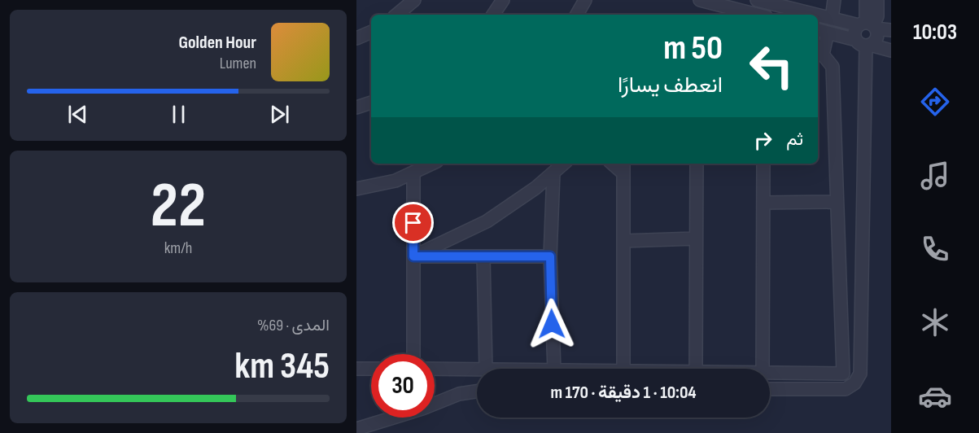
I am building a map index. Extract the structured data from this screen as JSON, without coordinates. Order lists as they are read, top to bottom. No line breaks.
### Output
{"page":{"tabs":"10:03","turn":["50 m","انعطف يسارًا"],"song":["Golden Hour","Lumen"],"then":"ثم","tile":[["22","km/h"],["المدى · 69%","345 km"]],"limit":"30","trip":"10:04 · 1 دقيقة · 170 m"}}
